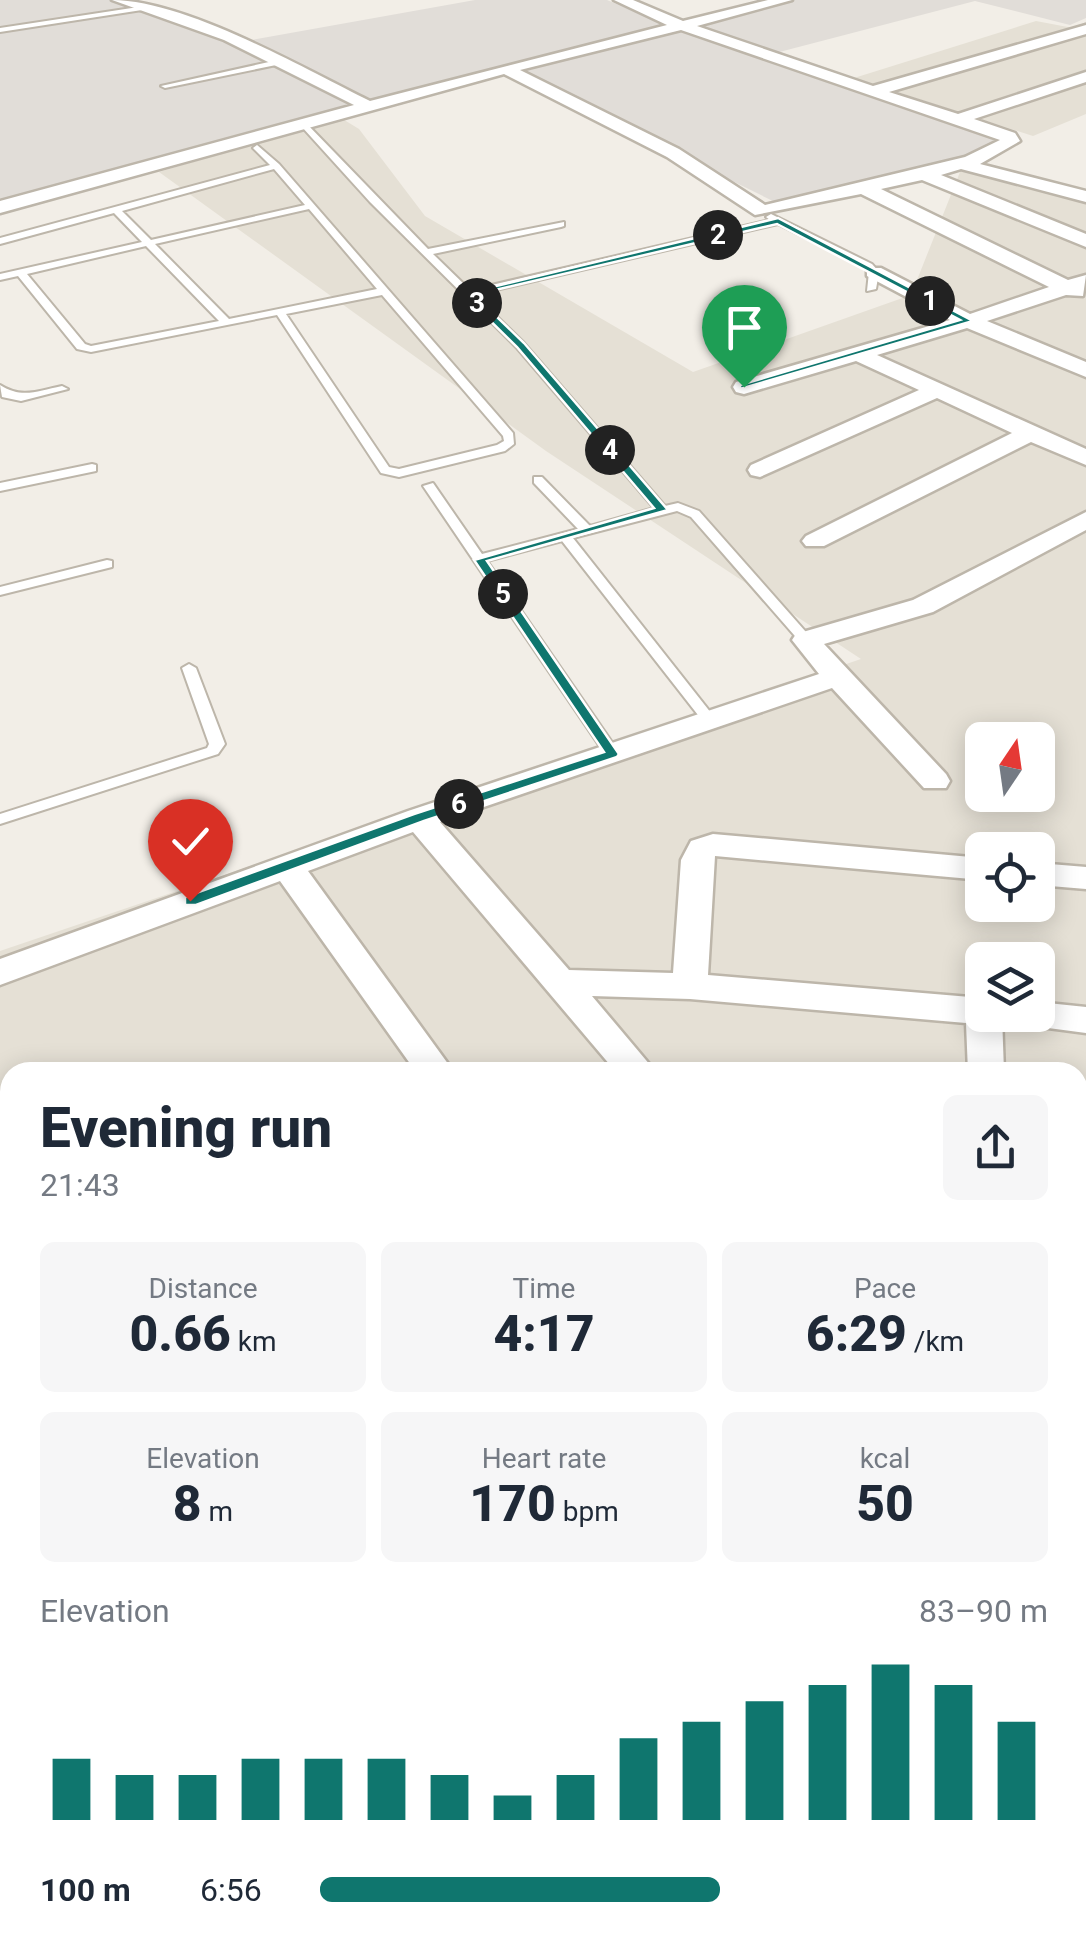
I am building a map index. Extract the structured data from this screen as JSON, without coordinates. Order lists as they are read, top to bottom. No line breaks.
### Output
{"north":"top","page":{"pins":["2","1","3","4","5","6"],"heading":["Evening run","21:43"],"stats":[["Distance","0.66 km"],["Time","4:17"],["Pace","6:29 /km"],["Elevation","8 m"],["Heart rate","170 bpm"],["kcal","50"]],"chart":["Elevation","83–90 m"],"list":[{"name":"100 m","note":"6:56"}]}}
